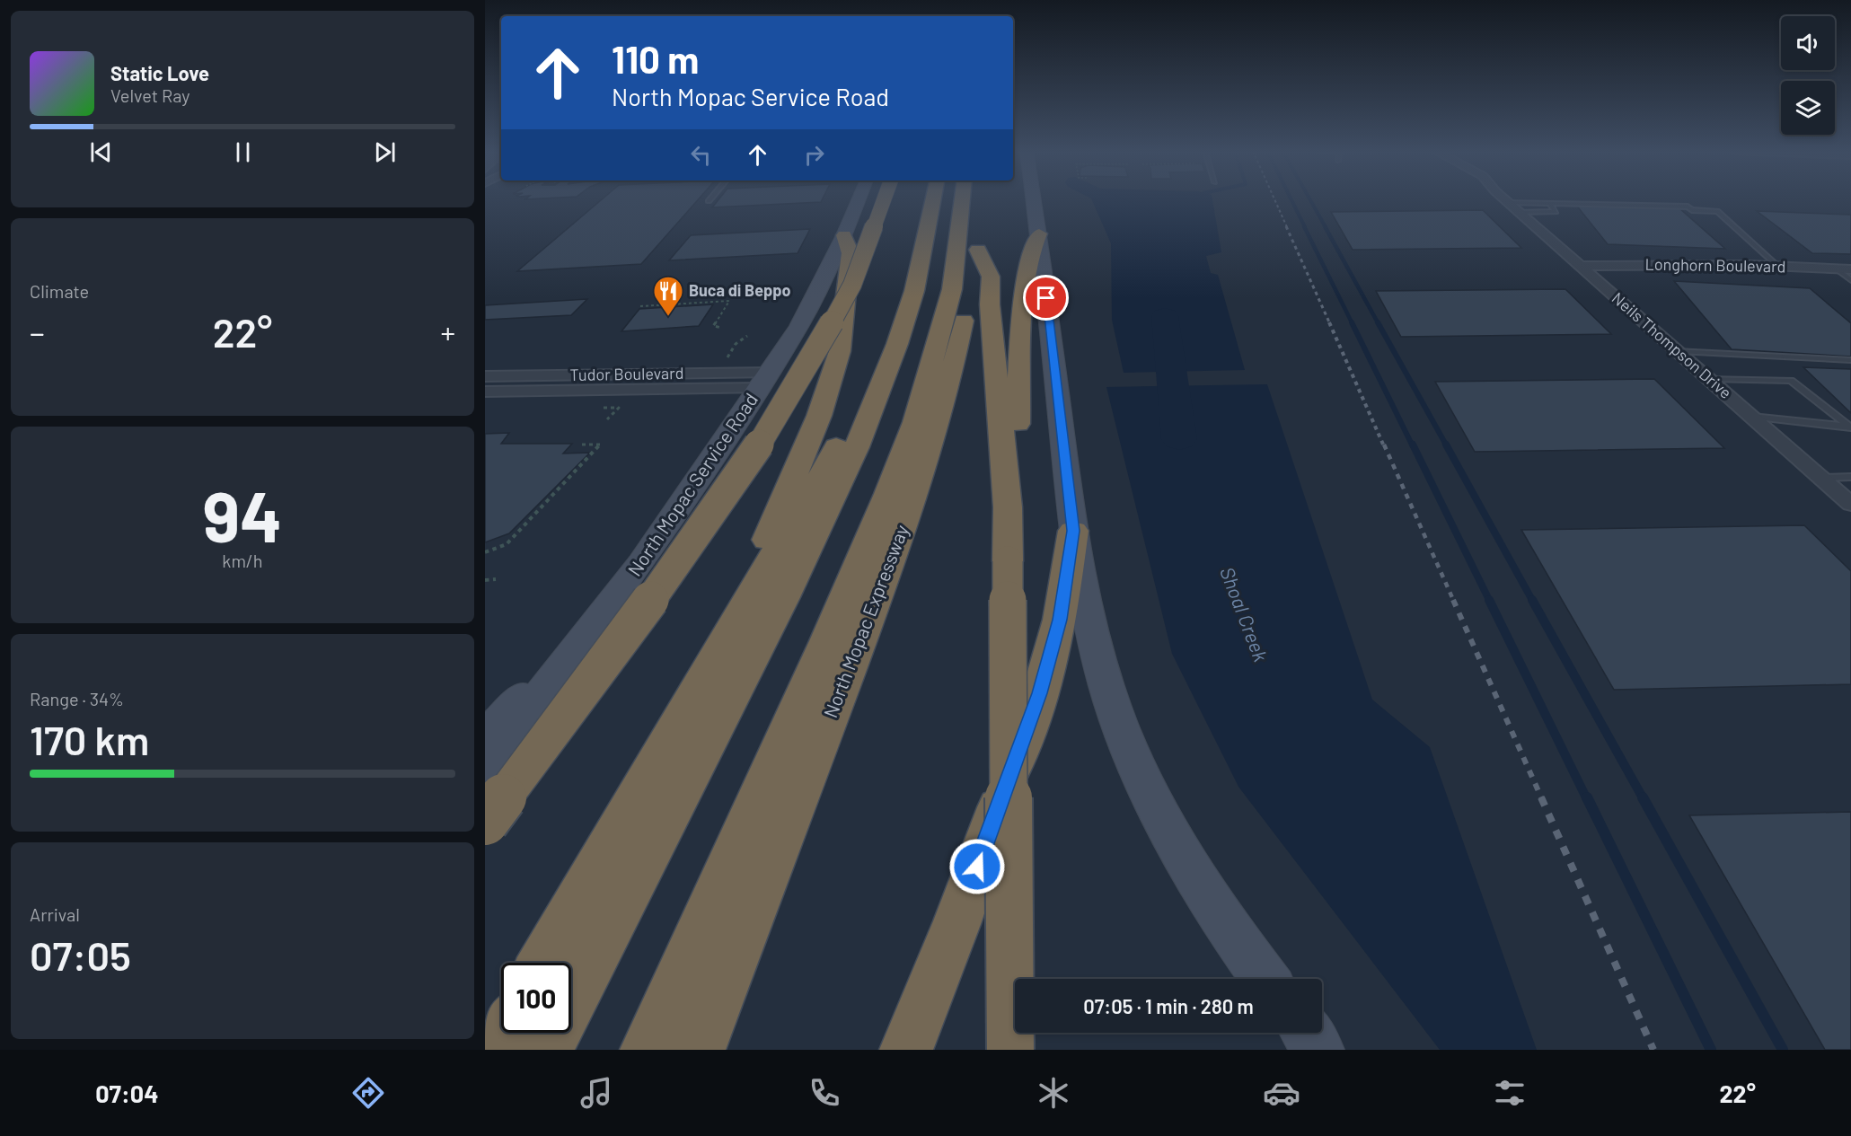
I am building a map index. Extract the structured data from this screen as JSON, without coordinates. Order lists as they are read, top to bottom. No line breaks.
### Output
{"streets":{"highway":["North Mopac Expressway"],"main road":["North Mopac Service Road"],"street":["Longhorn Boulevard","Neils Thompson Drive","Tudor Boulevard"]},"crossings":[["Longhorn Boulevard","Neils Thompson Drive"],["Tudor Boulevard","North Mopac Service Road"]],"water":["Shoal Creek"],"places":{"restaurant":["Buca di Beppo"]},"page":{"turn":["110 m","North Mopac Service Road"],"song":["Static Love","Velvet Ray"],"tile":["Climate",["94","km/h"],["Range · 34%","170 km"],["Arrival","07:05"]],"heat":["−","22°","+"],"limit":"100","trip":"07:05 · 1 min · 280 m","tabs":["07:04","22°"]}}
